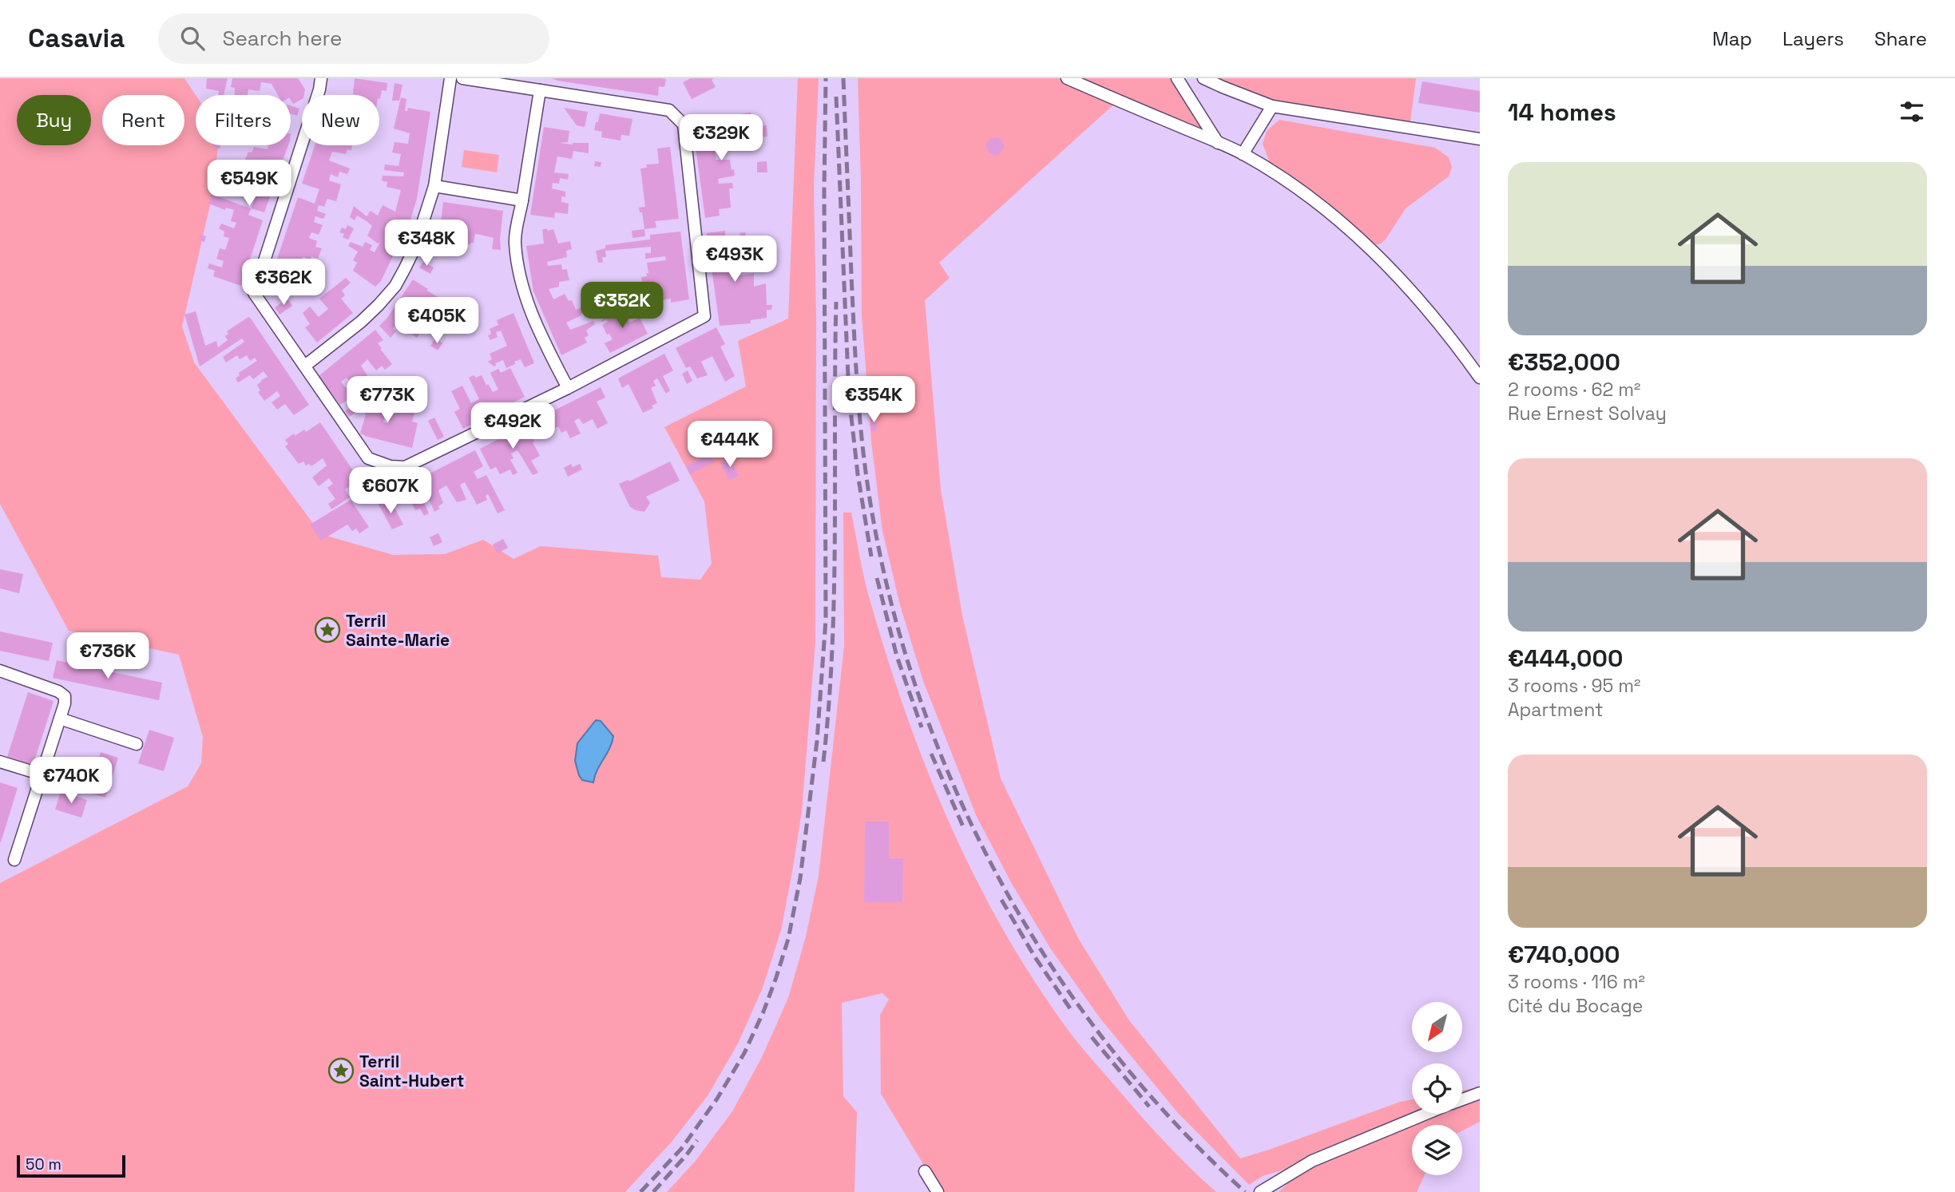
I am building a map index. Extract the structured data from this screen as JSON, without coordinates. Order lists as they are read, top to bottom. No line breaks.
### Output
{"places":{"place":["Terril Sainte-Marie","Terril Saint-Hubert"]},"scale_bar":"50 m","north":"bottom left","page":{"header":"Casavia","search":"Search here","nav":["Map","Layers","Share"],"heading":"14 homes","chip":["Buy","Rent","Filters","New"],"price":["€329K","€549K","€348K","€493K","€362K","€352K","€405K","€773K","€354K","€492K","€444K","€607K","€736K","€740K"],"list":[{"name":"€352,000","note":"2 rooms · 62 m² · Rue Ernest Solvay"},{"name":"€444,000","note":"3 rooms · 95 m² · Apartment"},{"name":"€740,000","note":"3 rooms · 116 m² · Cité du Bocage"}],"scale":"50 m"}}
